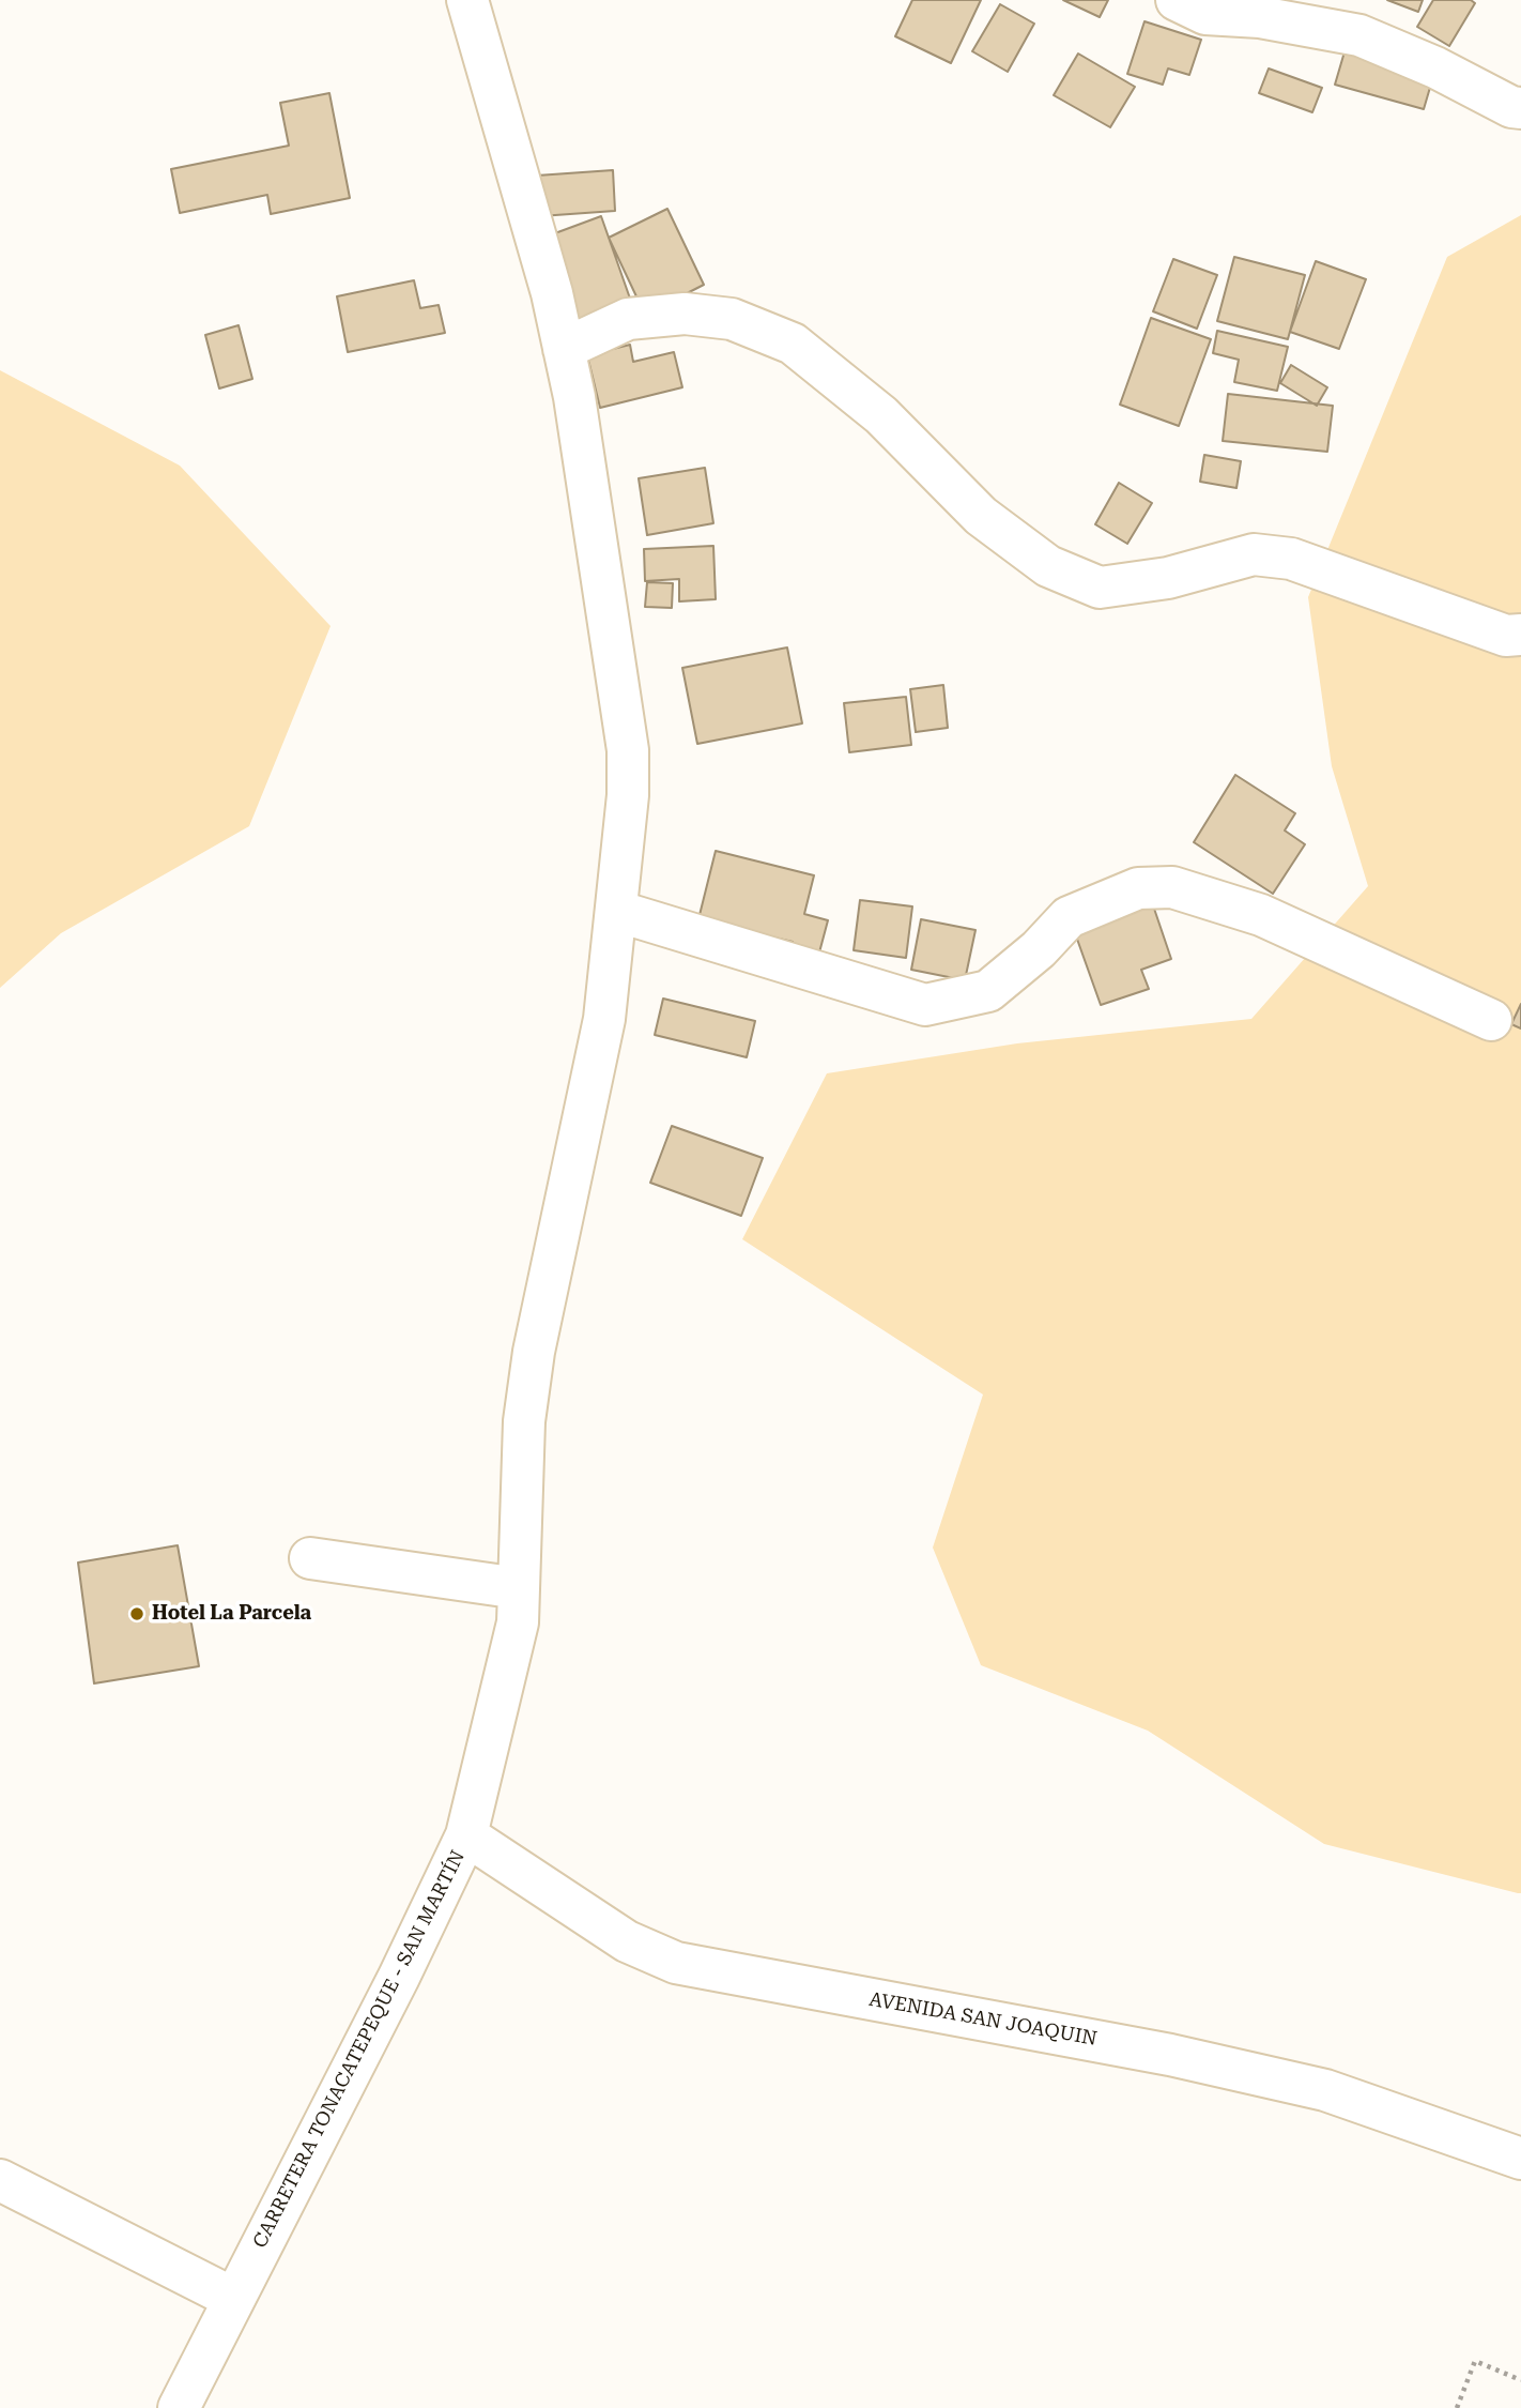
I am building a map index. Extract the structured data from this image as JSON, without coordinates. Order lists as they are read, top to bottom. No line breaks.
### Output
{"streets":{"street":["AVENIDA SAN JOAQUIN","CARRETERA TONACATEPEQUE - SAN MARTÍN"]},"crossings":[["AVENIDA SAN JOAQUIN","CARRETERA TONACATEPEQUE - SAN MARTÍN"]],"places":["Hotel La Parcela"]}
